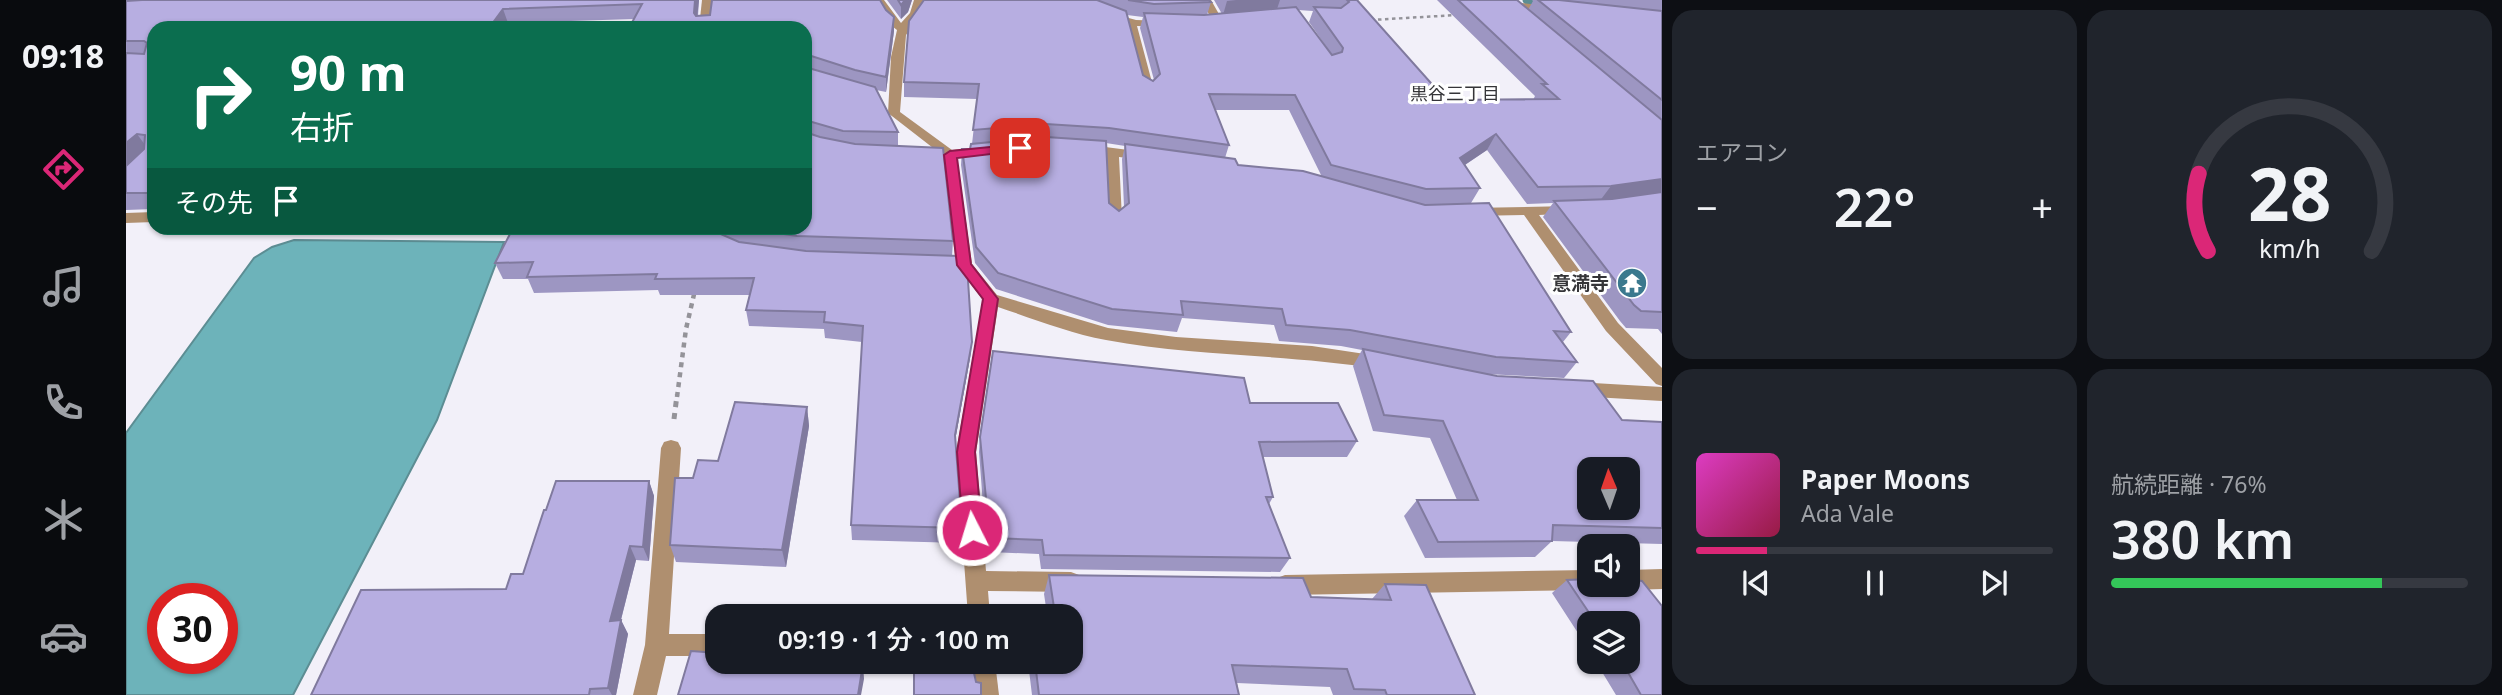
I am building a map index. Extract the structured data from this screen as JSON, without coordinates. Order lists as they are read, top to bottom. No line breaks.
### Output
{"districts":["黒谷三丁目"],"places":{"temple":["意満寺"]},"north":"top","page":{"tabs":"09:18","tile":["エアコン",["航続距離 · 76%","380 km"]],"turn":["90 m","右折"],"then":"その先","heat":["−","22°","+"],"song":["Paper Moons","Ada Vale"],"limit":"30","trip":"09:19 · 1 分 · 100 m","gauge":["28","km/h"]}}
